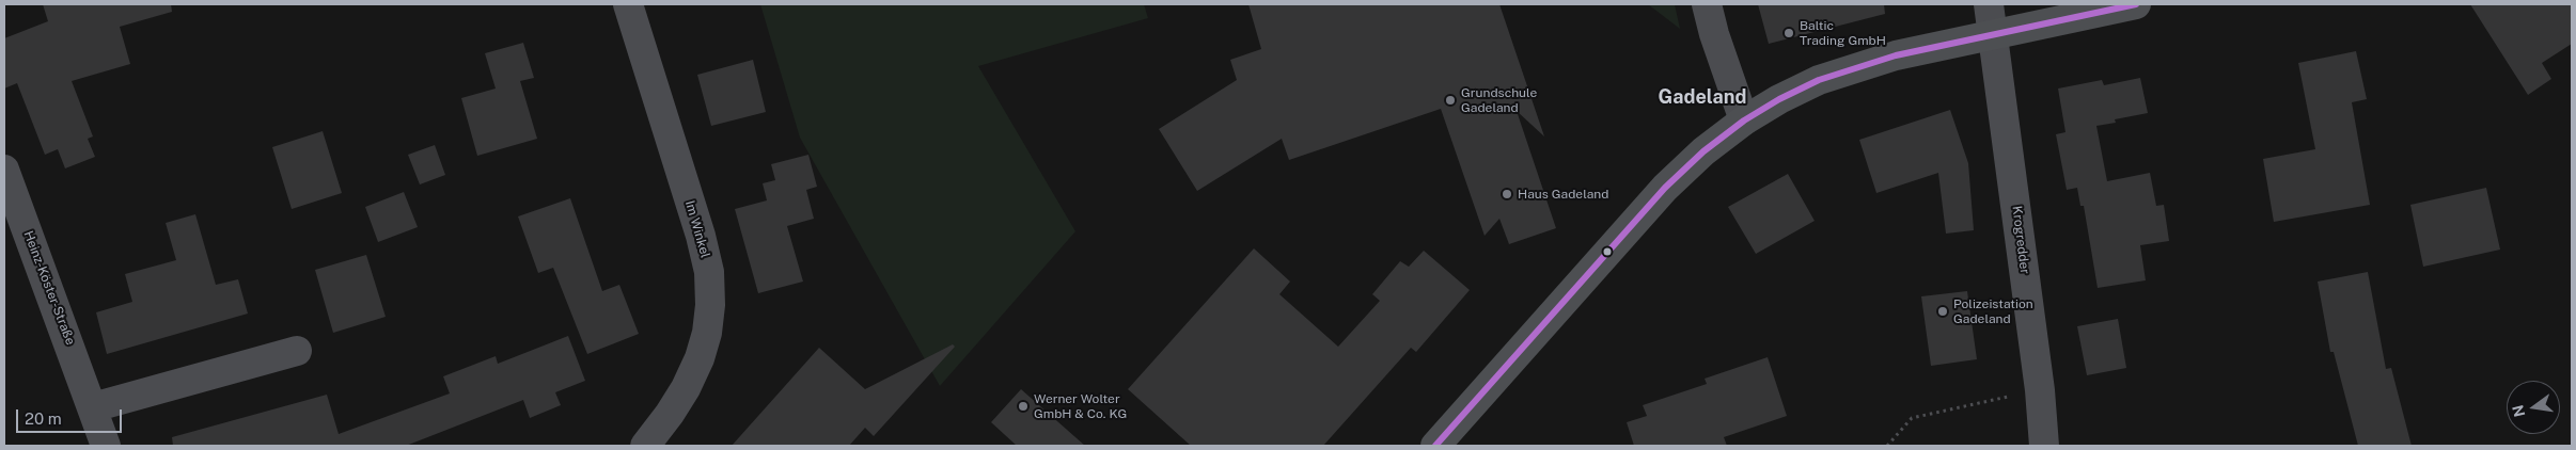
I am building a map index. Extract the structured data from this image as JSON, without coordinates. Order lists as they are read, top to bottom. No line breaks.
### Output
{"streets":{"street":["Im Winkel","Krogredder","Heinz-Köster-Straße"]},"districts":["Gadeland"],"places":["Baltic Trading GmbH","Grundschule Gadeland","Haus Gadeland","Polizeistation Gadeland","Werner Wolter GmbH & Co. KG"],"scale_bar":"20 m","north":"left"}
